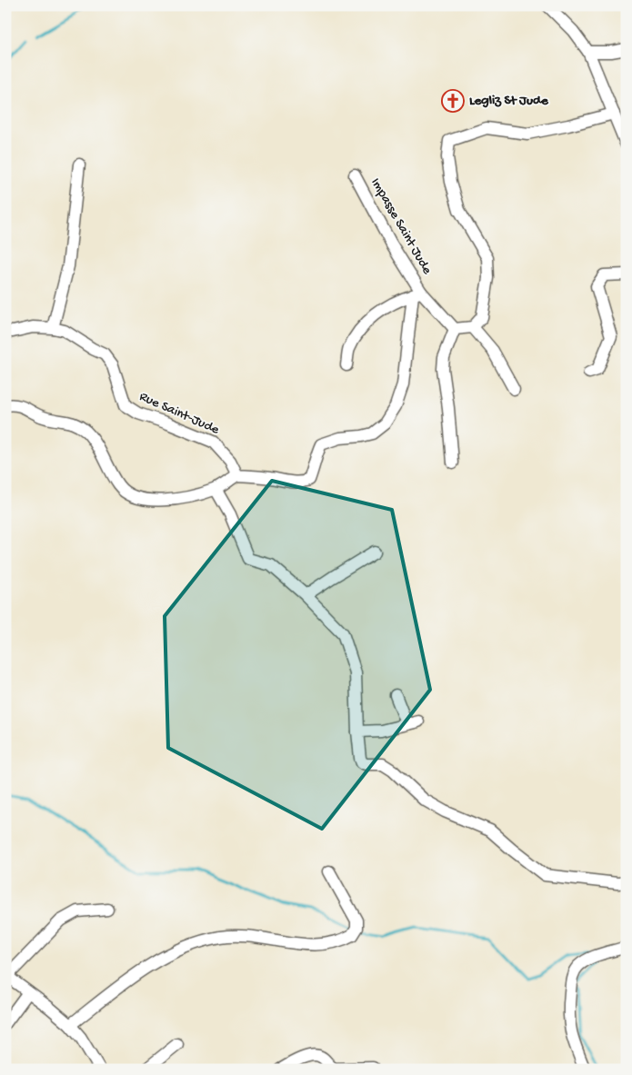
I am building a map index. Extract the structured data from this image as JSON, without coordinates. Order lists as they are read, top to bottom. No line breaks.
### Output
{"streets":{"street":["Impasse Saint Jude","Rue Saint-Jude"]},"places":{"church":["Legliz St Jude"]}}
